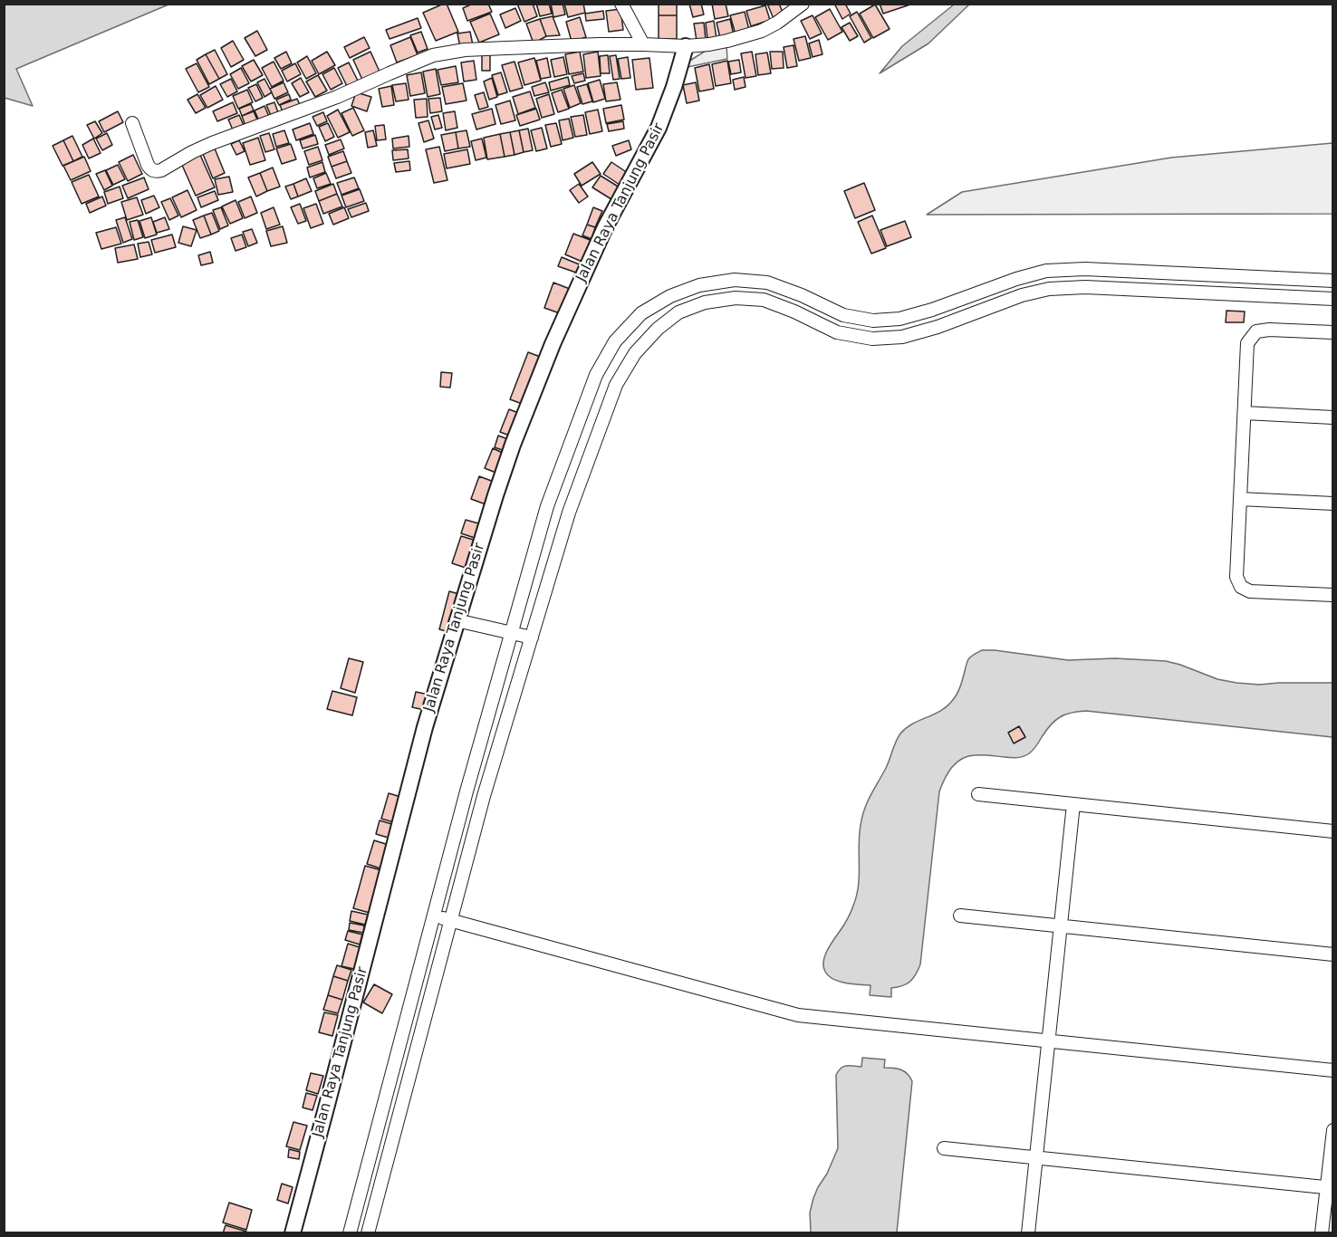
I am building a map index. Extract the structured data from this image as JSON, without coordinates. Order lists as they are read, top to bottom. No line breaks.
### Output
{"streets":{"street":["Jalan Raya Tanjung Pasir"]}}
